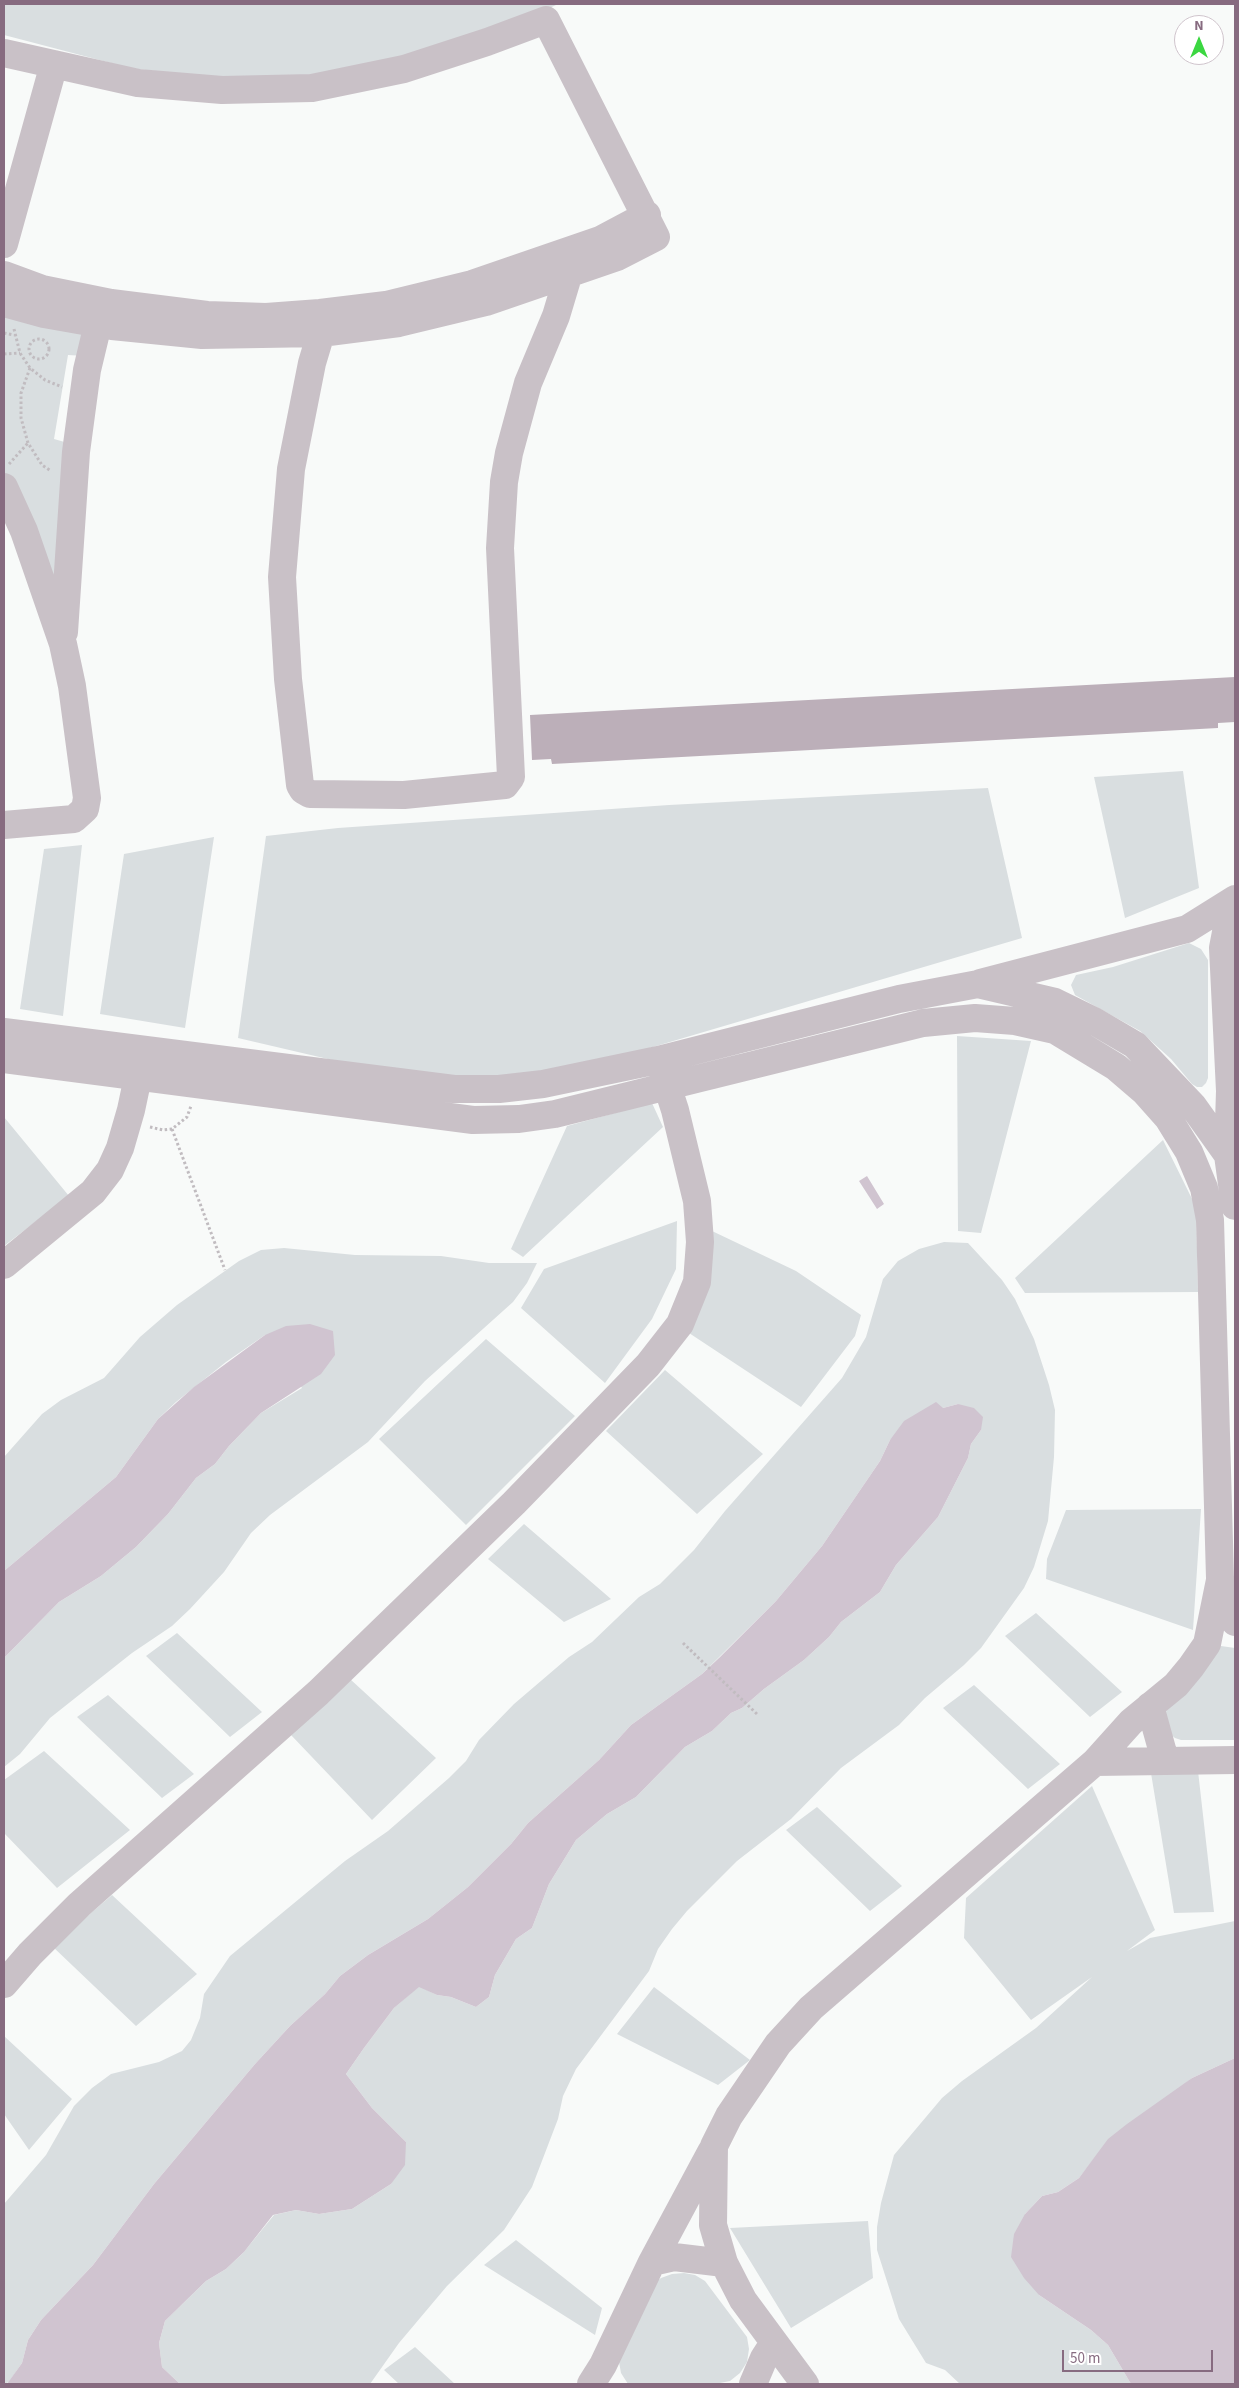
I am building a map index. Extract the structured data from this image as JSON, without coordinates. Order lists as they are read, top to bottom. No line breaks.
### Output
{"scale_bar":"50 m","north":"top"}
